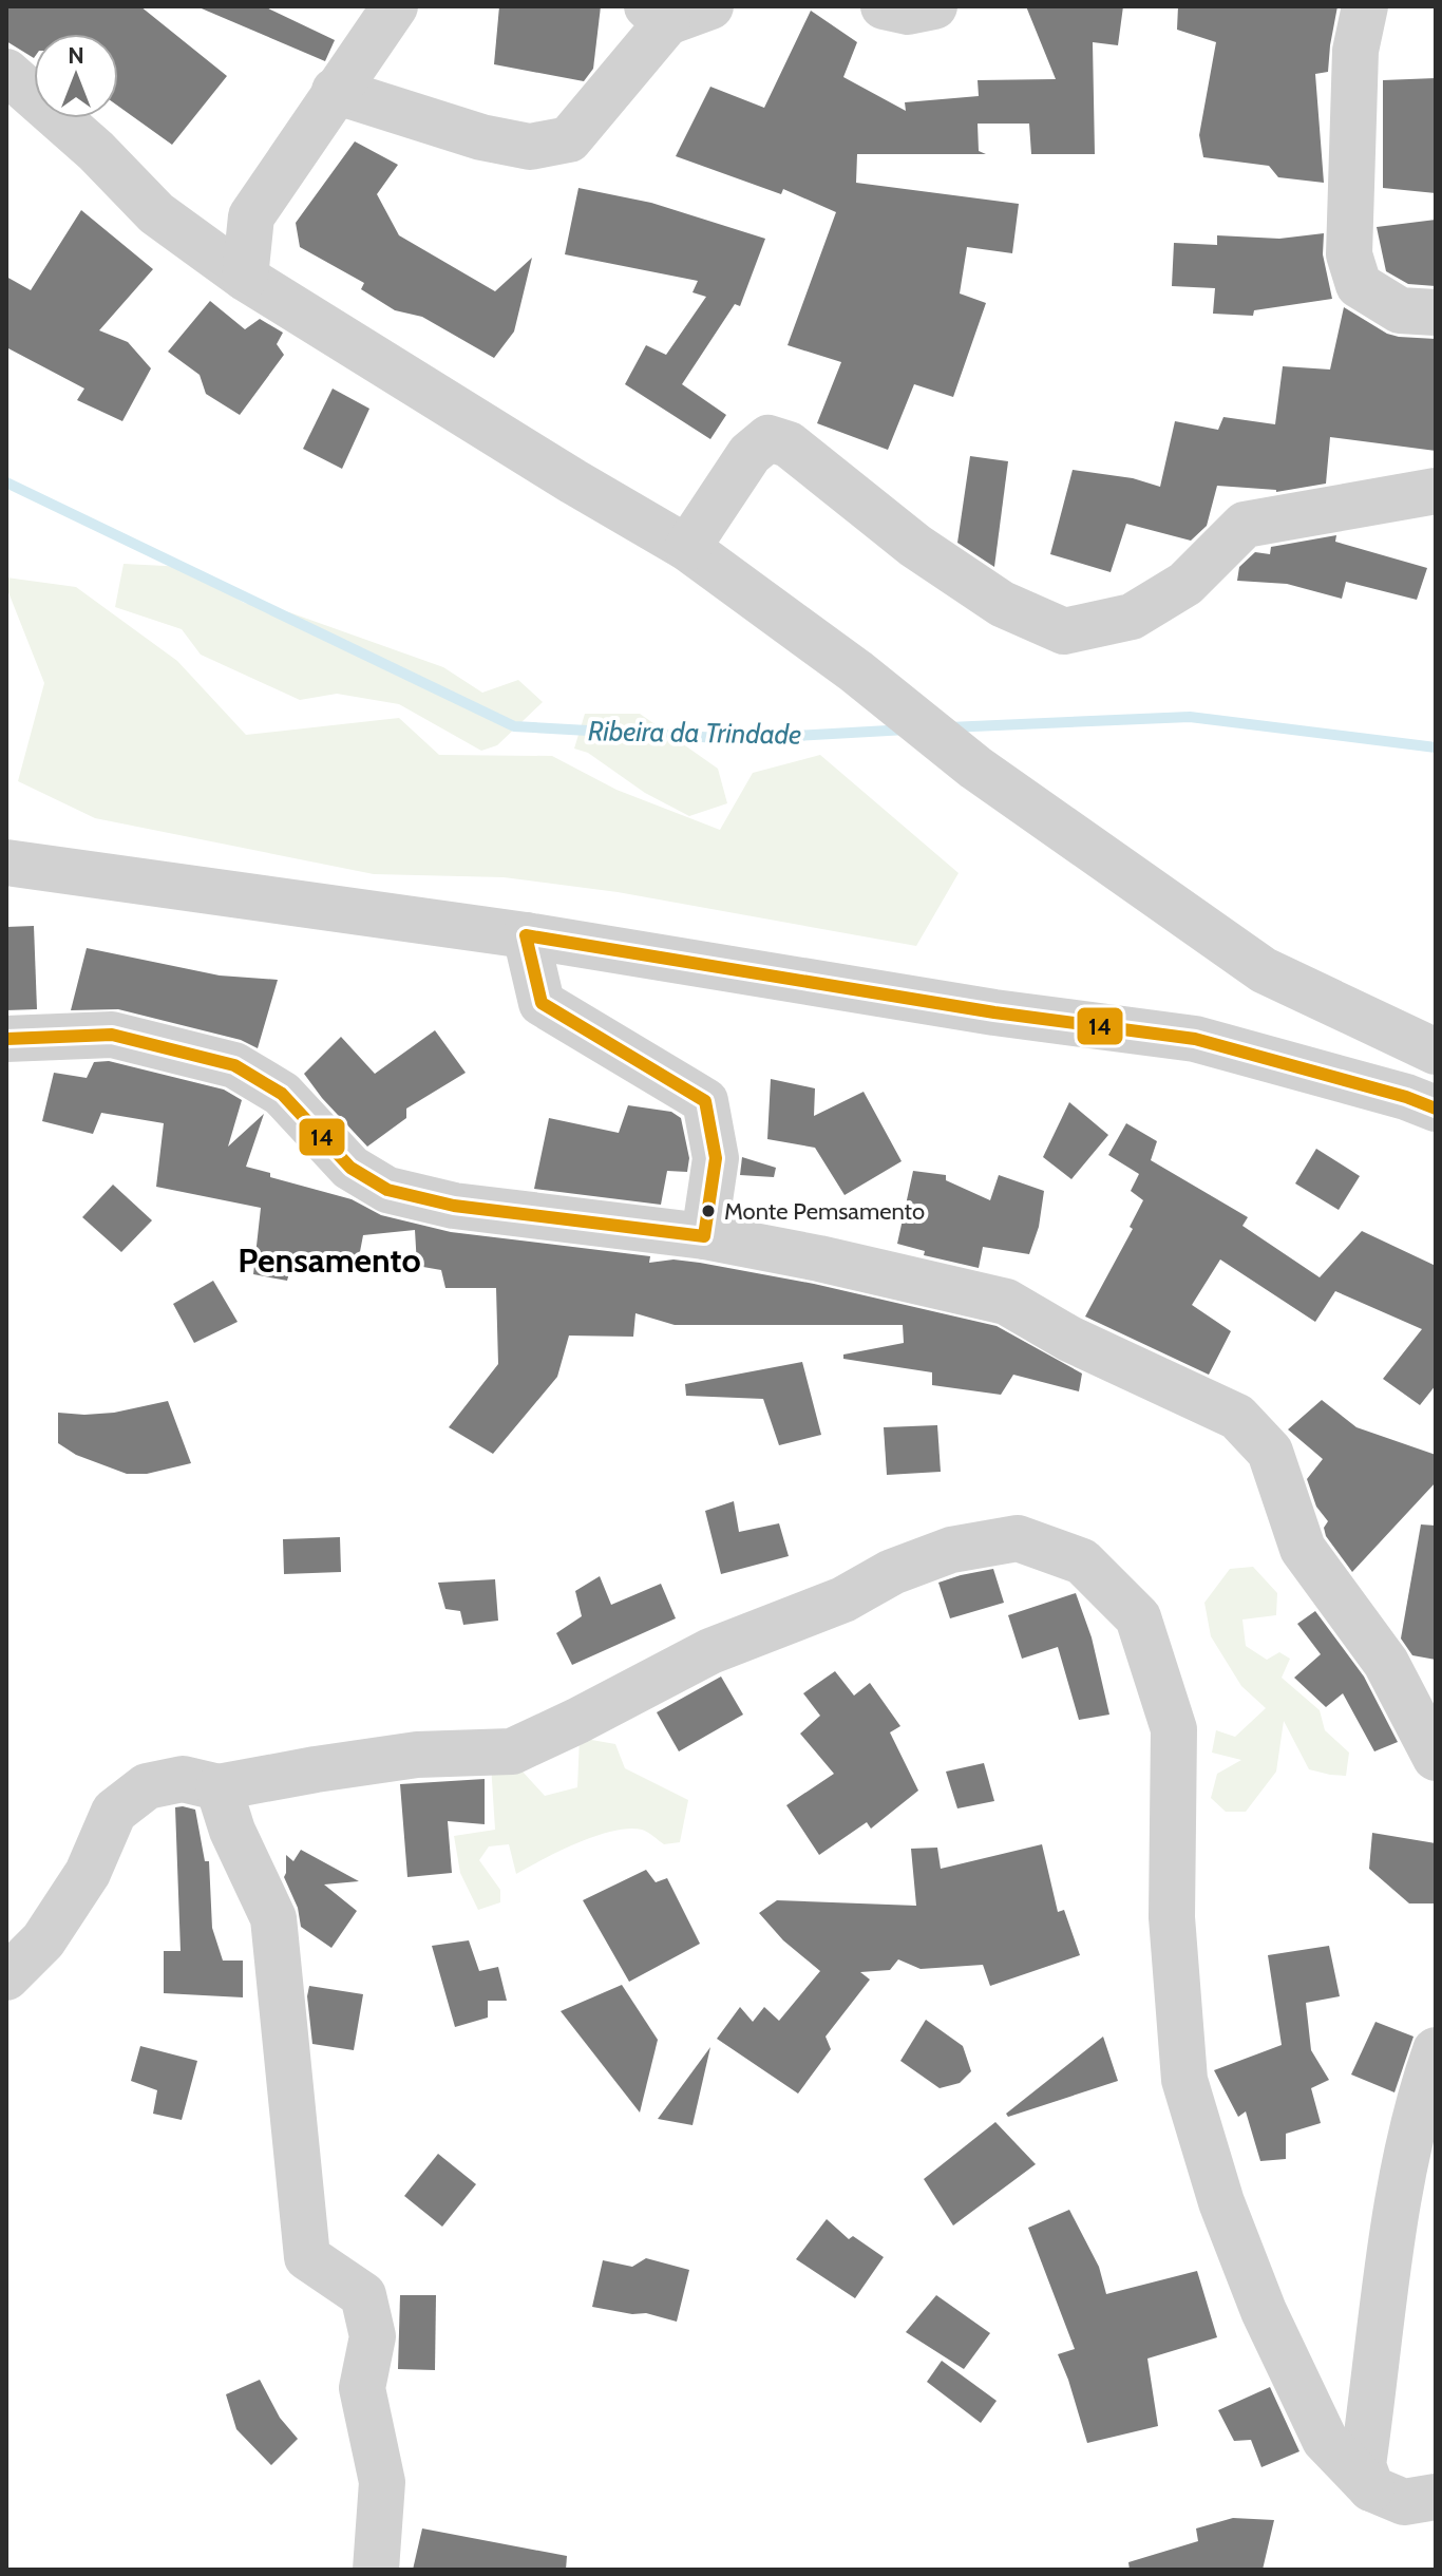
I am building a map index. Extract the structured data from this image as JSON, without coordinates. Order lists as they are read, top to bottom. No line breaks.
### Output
{"districts":["Pensamento"],"water":["Ribeira da Trindade"],"places":["Monte Pemsamento"],"lines":["transit line 14"],"north":"top"}
